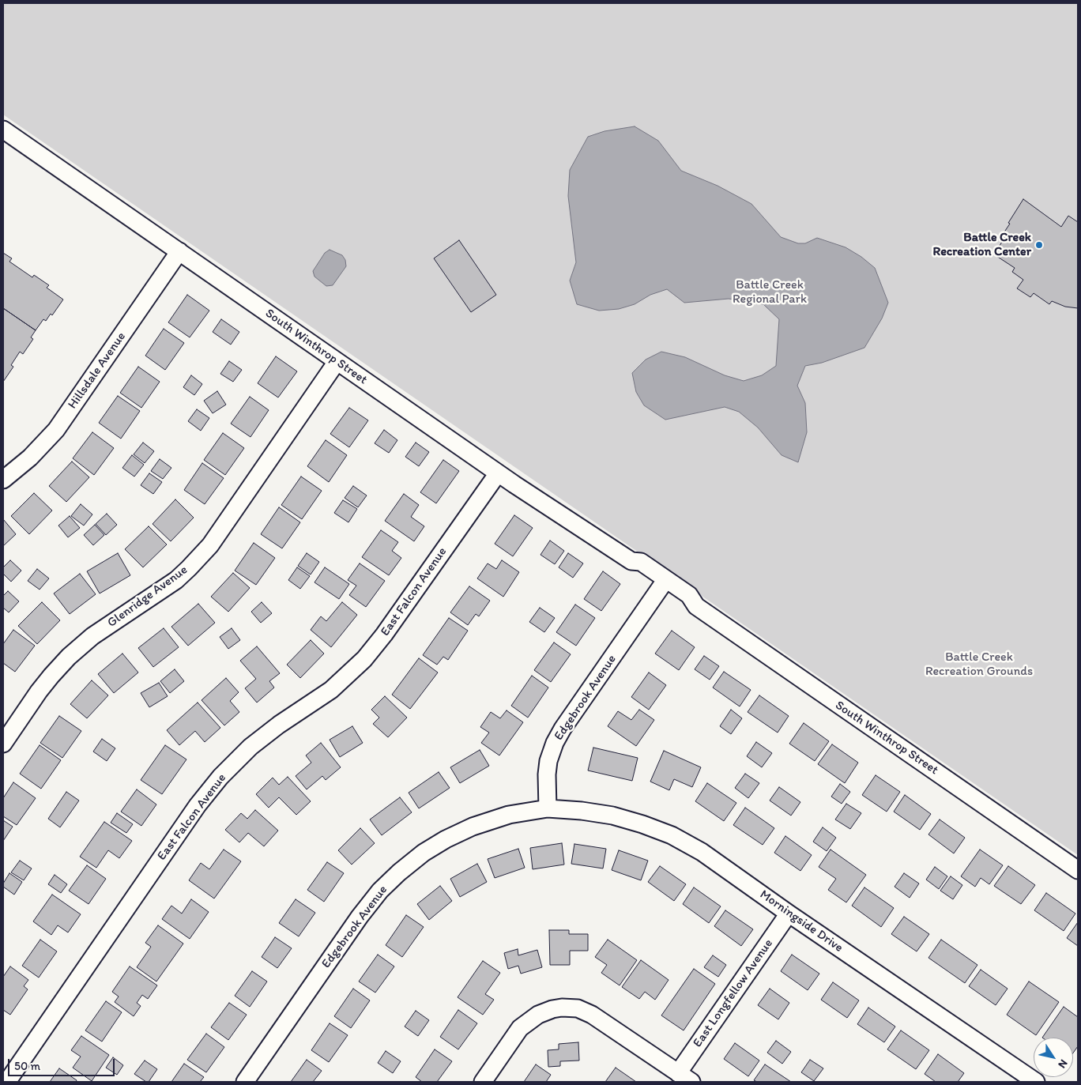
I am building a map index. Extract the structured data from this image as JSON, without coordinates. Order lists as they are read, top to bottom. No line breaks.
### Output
{"streets":{"street":["South Winthrop Street","Hillsdale Avenue","East Falcon Avenue","Glenridge Avenue","Edgebrook Avenue","Morningside Drive","East Longfellow Avenue"]},"crossings":[["South Winthrop Street","Hillsdale Avenue"],["South Winthrop Street","East Falcon Avenue"],["South Winthrop Street","Glenridge Avenue"],["South Winthrop Street","Edgebrook Avenue"],["Edgebrook Avenue","Morningside Drive"],["Morningside Drive","East Longfellow Avenue"]],"parks":["Battle Creek Regional Park","Battle Creek Recreation Grounds"],"places":["Battle Creek Recreation Center"],"scale_bar":"50 m","north":"bottom right"}
